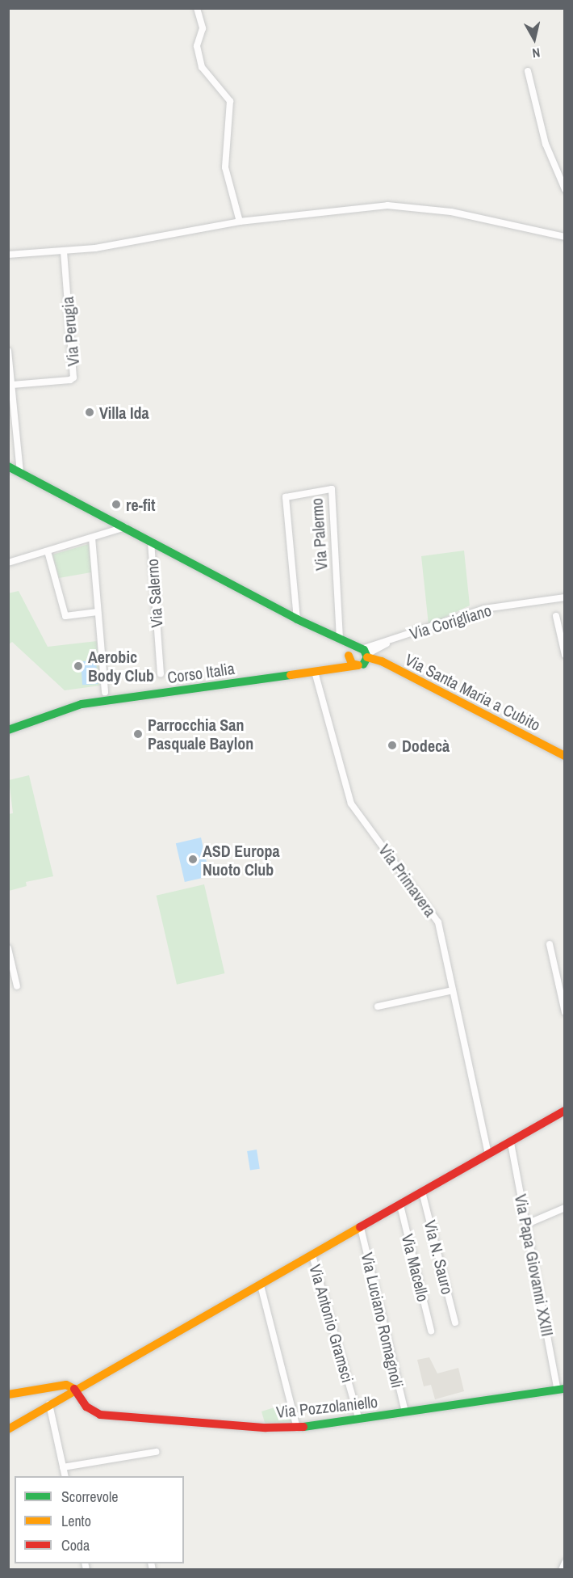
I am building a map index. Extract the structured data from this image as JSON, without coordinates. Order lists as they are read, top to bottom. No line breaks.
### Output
{"streets":{"main road":["Corso Italia","Via Santa Maria a Cubito","Via Pozzolaniello"],"street":["Via Perugia","Via Palermo","Via Salerno","Via Corigliano","Via Primavera","Via N. Sauro","Via Papa Giovanni XXIII","Via Macello","Via Luciano Romagnoli","Via Antonio Gramsci"]},"crossings":[["Via Corigliano","Via Santa Maria a Cubito"],["Corso Italia","Via Primavera"],["Via Papa Giovanni XXIII","Via Pozzolaniello"],["Via Luciano Romagnoli","Via Pozzolaniello"],["Via Antonio Gramsci","Via Pozzolaniello"]],"places":["Villa Ida","re-fit","Aerobic Body Club","Parrocchia San Pasquale Baylon","Dodecà","ASD Europa Nuoto Club"],"legend":["Scorrevole","Lento","Coda"],"north":"bottom"}
